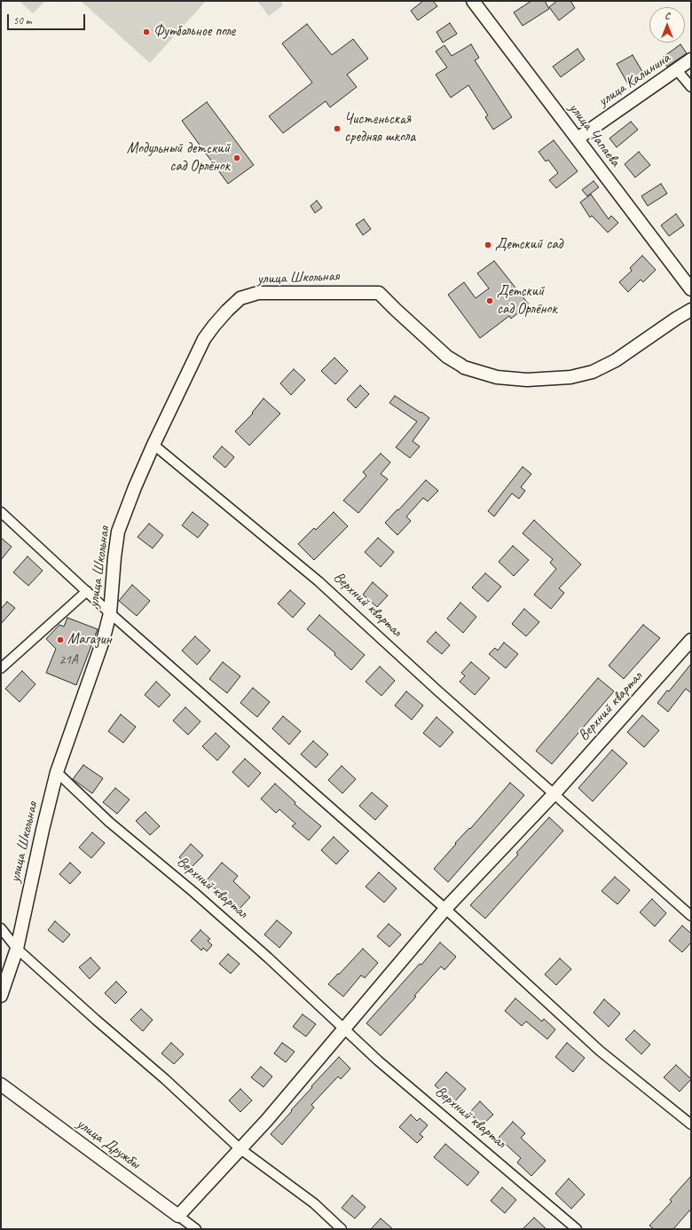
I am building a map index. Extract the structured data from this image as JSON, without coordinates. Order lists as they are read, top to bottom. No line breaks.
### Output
{"streets":{"street":["улица Калинина","улица Чапаева","улица Школьная","Верхний квартал","улица Дружбы"]},"crossings":[["улица Калинина","улица Чапаева"],["улица Школьная","Верхний квартал"],["Верхний квартал","улица Дружбы"]],"places":["Футбольное поле","Чистеньская средняя школа","Модульный детский сад Орлёнок","Детский сад","Детский сад Орлёнок","Магазин"],"house_numbers":["21А"],"scale_bar":"50 m","north":"top"}
